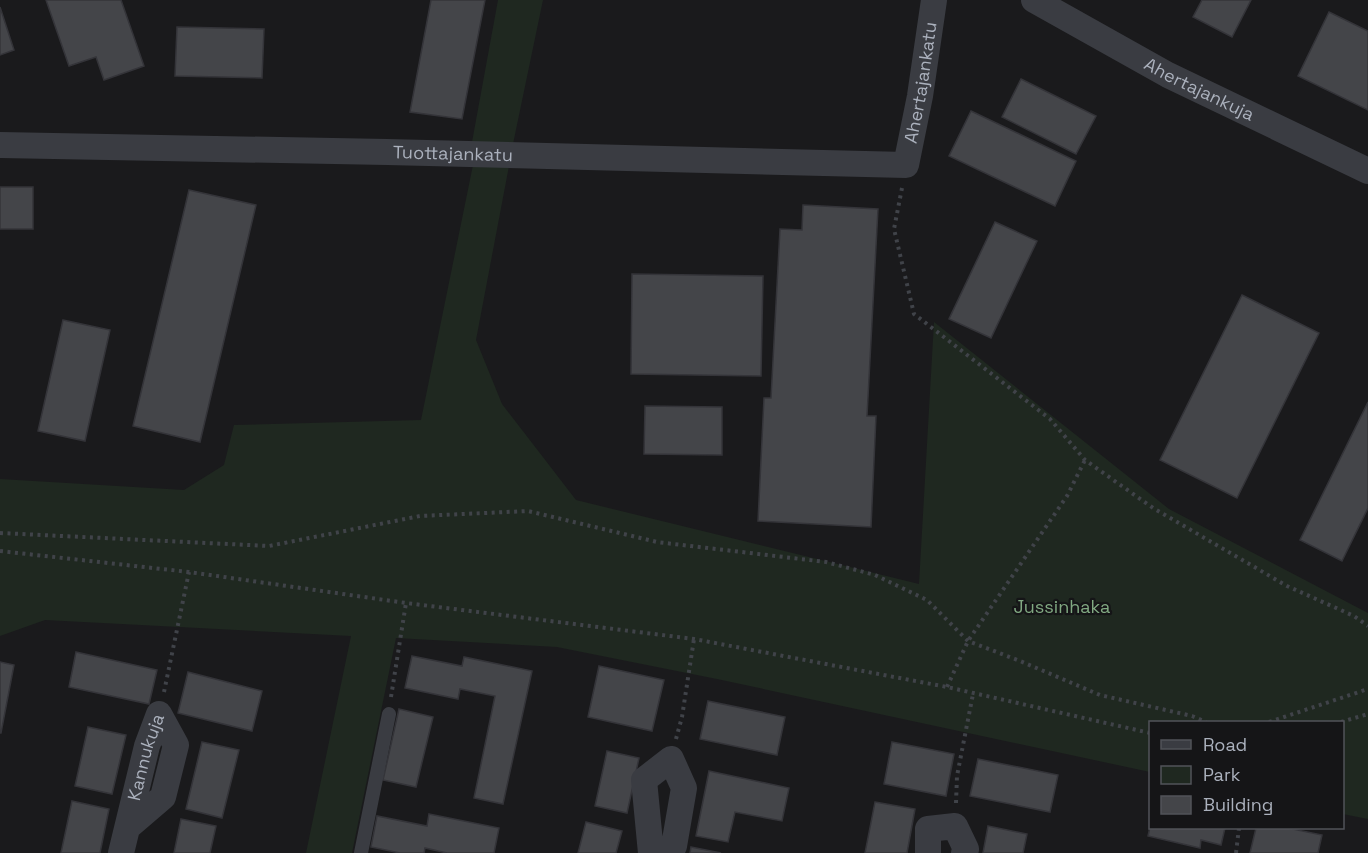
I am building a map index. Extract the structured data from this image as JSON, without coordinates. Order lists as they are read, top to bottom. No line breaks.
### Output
{"streets":{"street":["Ahertajankatu","Ahertajankuja","Tuottajankatu","Kannukuja"]},"crossings":[["Ahertajankatu","Tuottajankatu"]],"parks":["Jussinhaka"],"legend":["Road","Park","Building"]}
